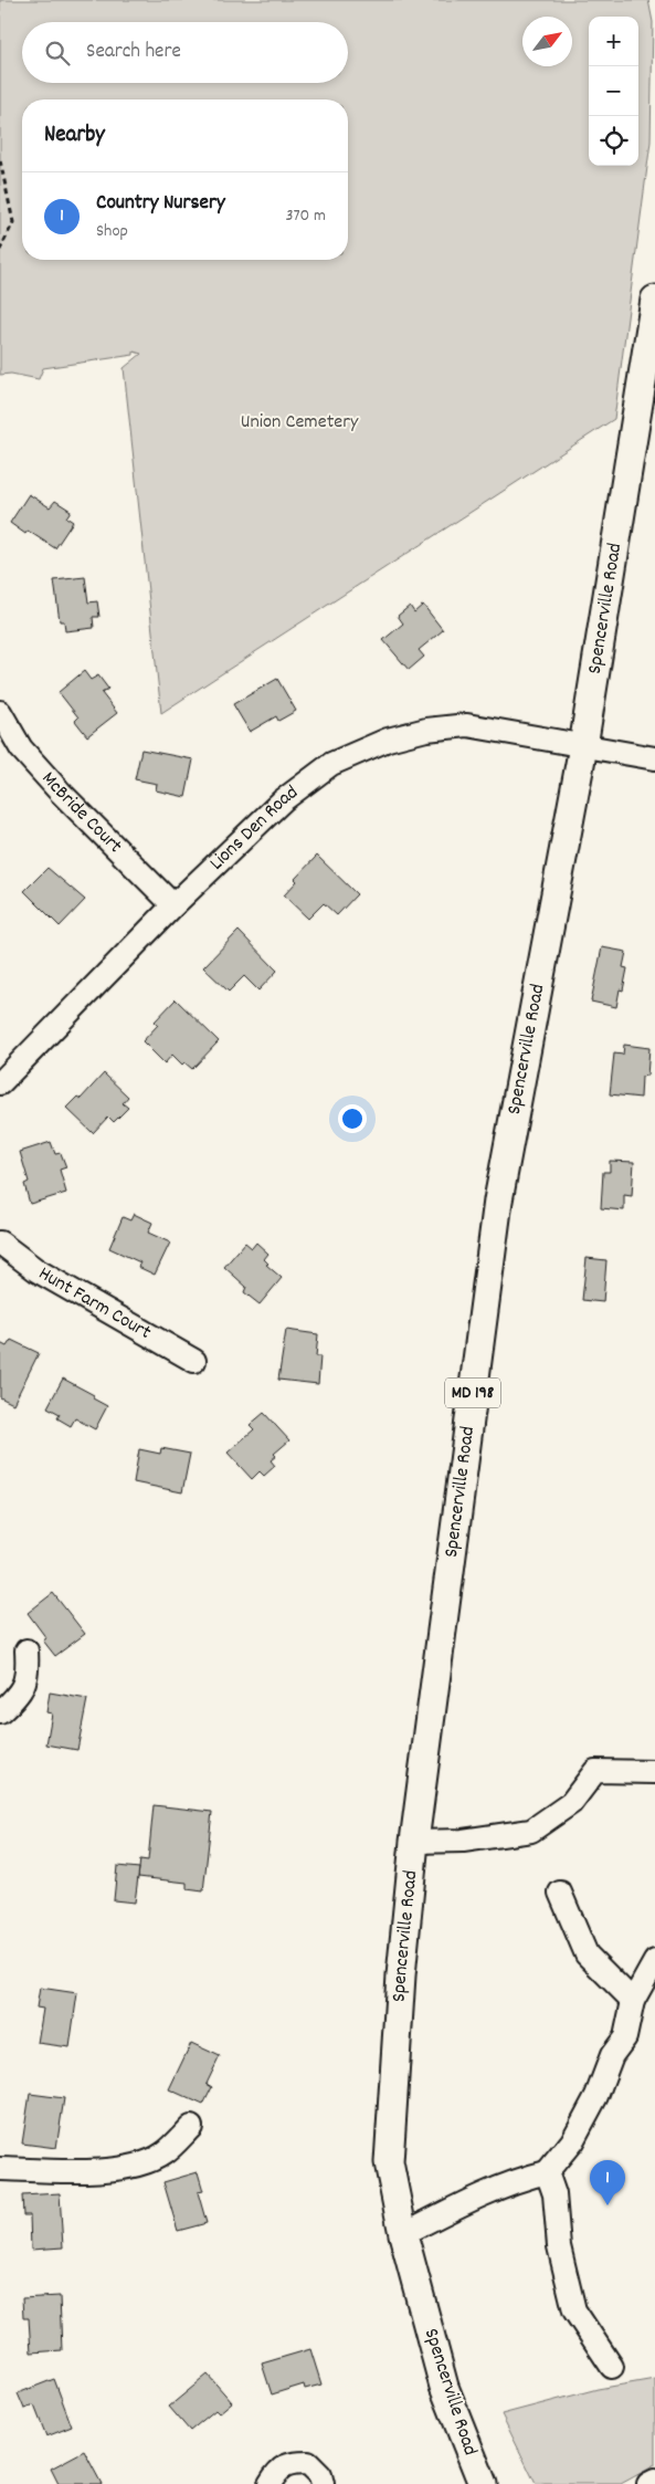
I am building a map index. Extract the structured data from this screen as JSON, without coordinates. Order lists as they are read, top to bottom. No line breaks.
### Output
{"streets":{"main road":["Spencerville Road","MD 198"],"street":["McBride Court","Lions Den Road","Hunt Farm Court"]},"crossings":[["Spencerville Road","Lions Den Road"],["McBride Court","Lions Den Road"]],"parks":["Union Cemetery"],"north":"top right","page":{"map_buttons":["+","−"],"search":"Search here","heading":"Nearby","list":[{"mark":"1","name":"Country Nursery","note":"Shop","value":"370 m"}],"pins":"1"}}
